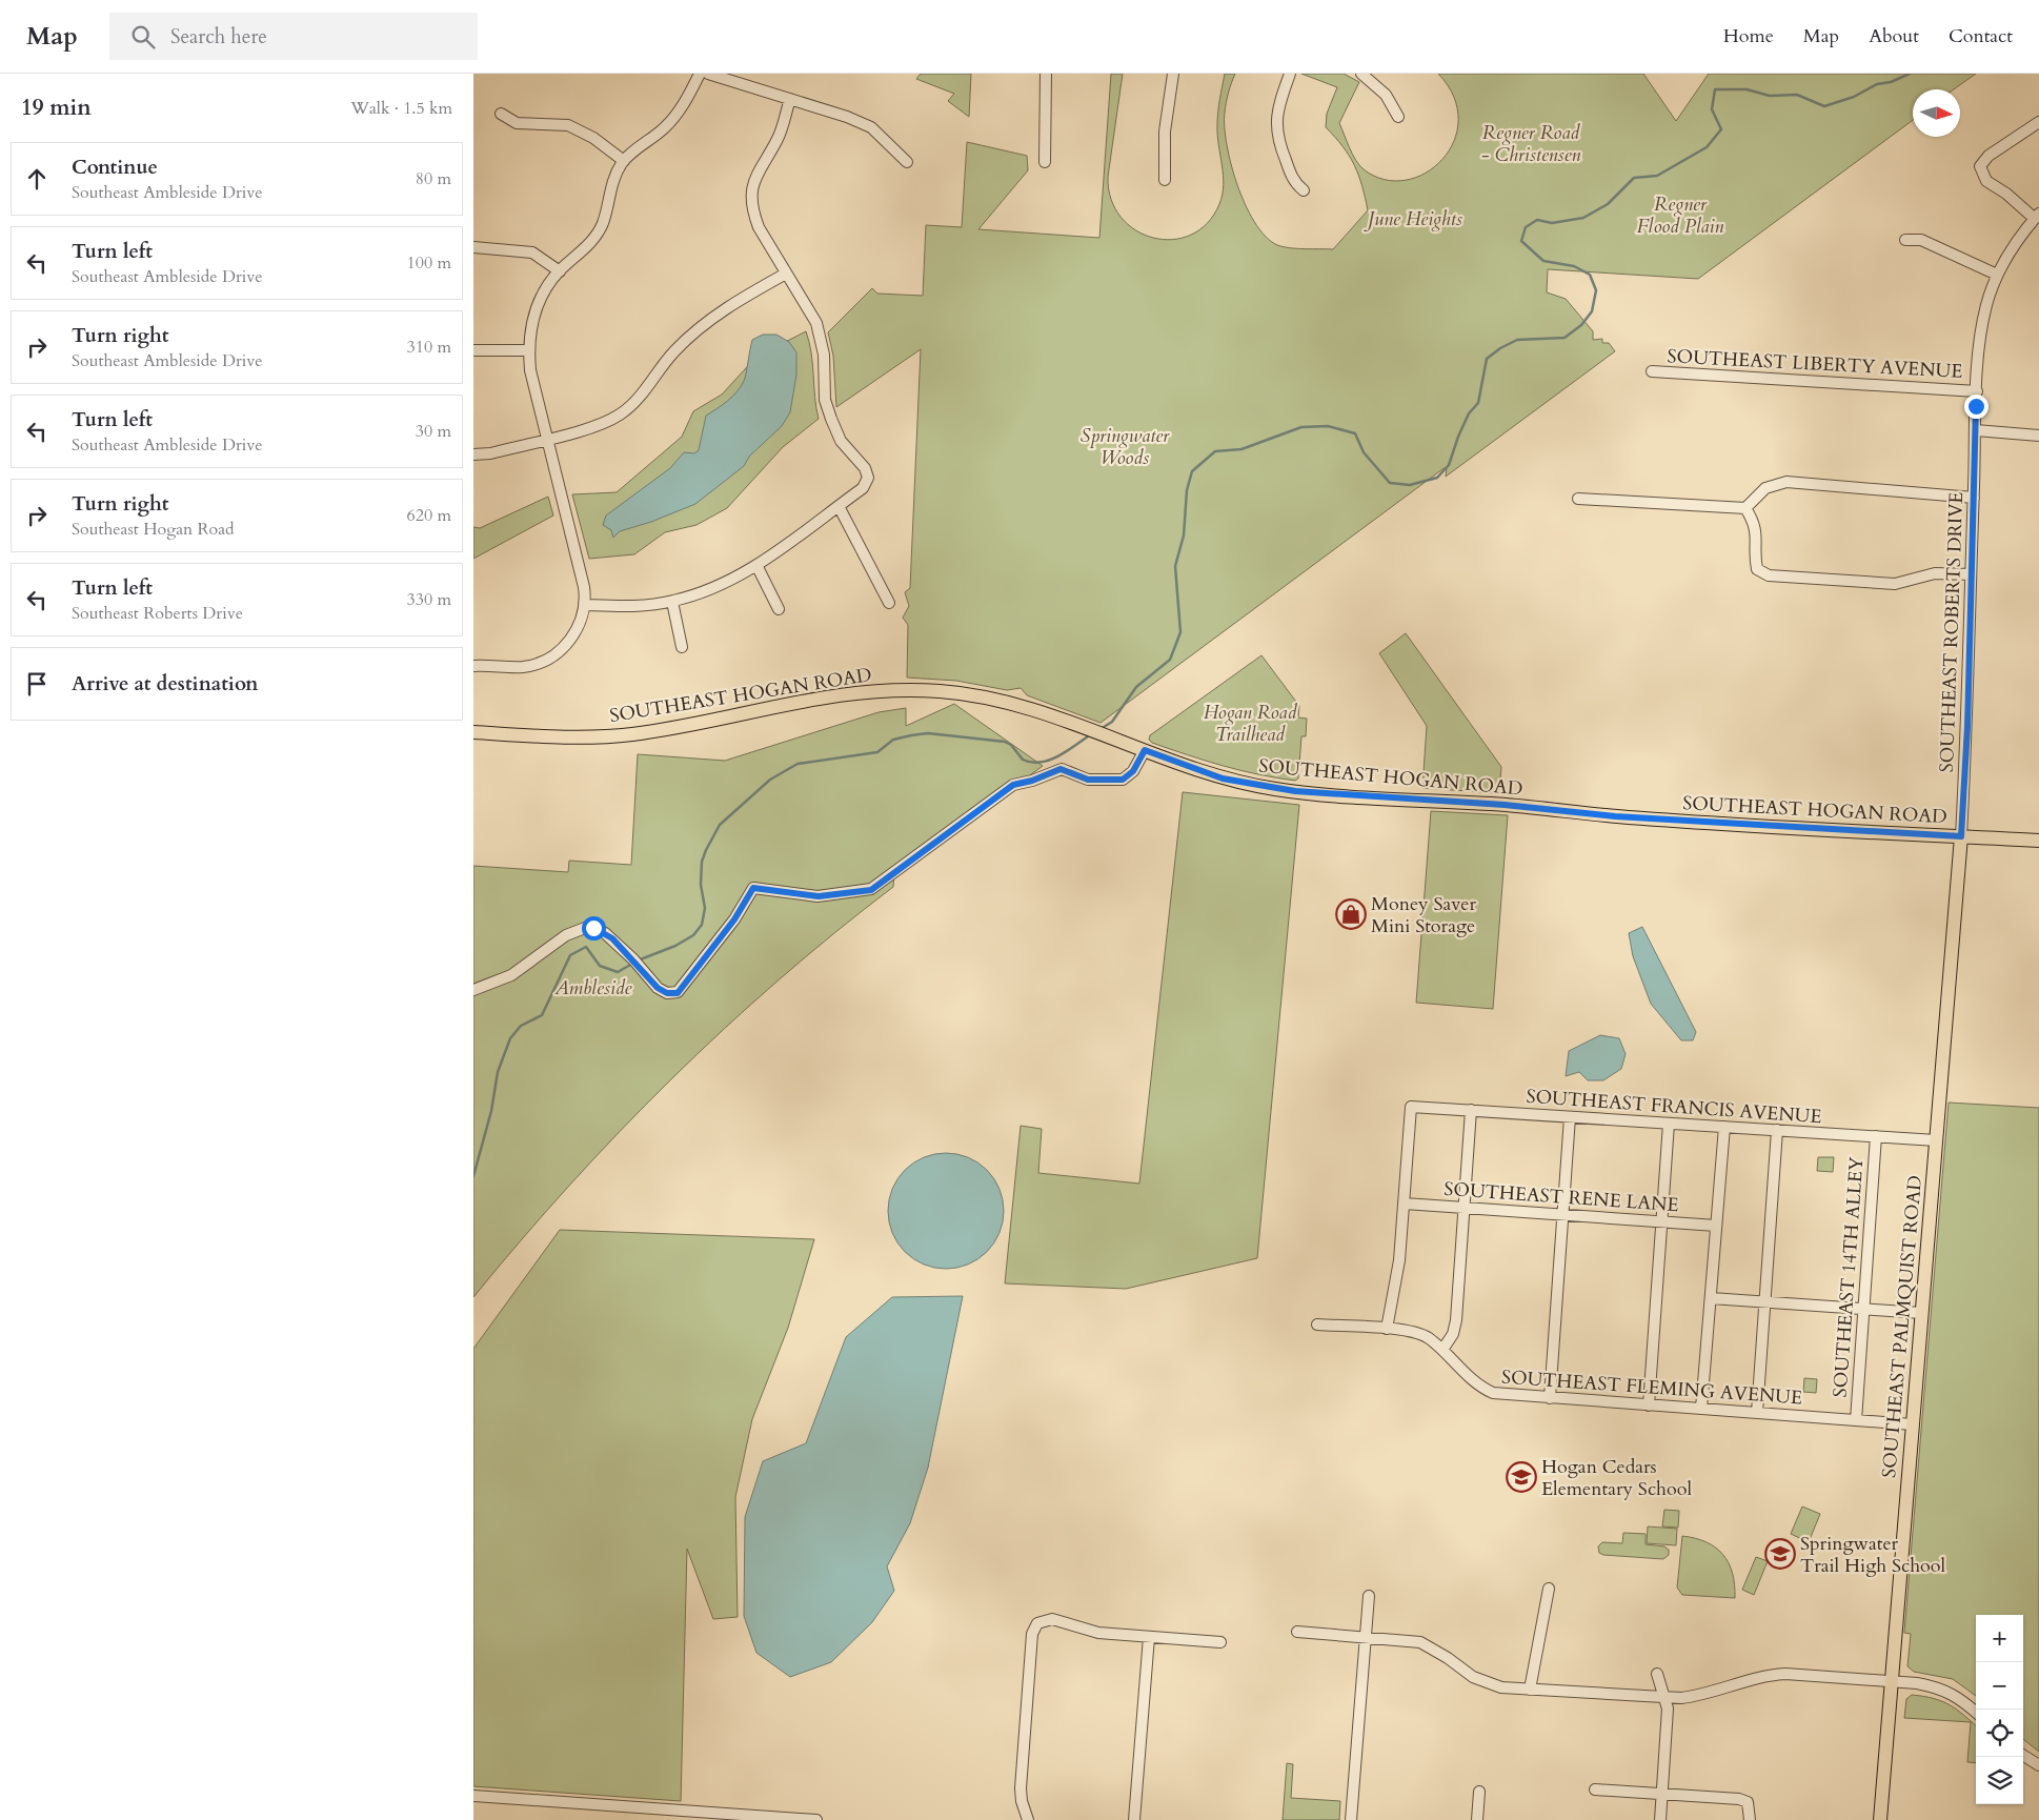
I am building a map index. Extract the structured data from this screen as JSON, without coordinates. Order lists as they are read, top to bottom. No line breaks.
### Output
{"streets":{"main road":["SOUTHEAST HOGAN ROAD","SOUTHEAST PALMQUIST ROAD"],"street":["SOUTHEAST LIBERTY AVENUE","SOUTHEAST ROBERTS DRIVE","SOUTHEAST FRANCIS AVENUE","SOUTHEAST RENE LANE","SOUTHEAST 14TH ALLEY","SOUTHEAST FLEMING AVENUE"]},"crossings":[["SOUTHEAST LIBERTY AVENUE","SOUTHEAST ROBERTS DRIVE"],["SOUTHEAST ROBERTS DRIVE","SOUTHEAST HOGAN ROAD"],["SOUTHEAST ROBERTS DRIVE","SOUTHEAST PALMQUIST ROAD"],["SOUTHEAST HOGAN ROAD","SOUTHEAST PALMQUIST ROAD"],["SOUTHEAST FRANCIS AVENUE","SOUTHEAST RENE LANE"],["SOUTHEAST FRANCIS AVENUE","SOUTHEAST 14TH ALLEY"],["SOUTHEAST FRANCIS AVENUE","SOUTHEAST PALMQUIST ROAD"],["SOUTHEAST 14TH ALLEY","SOUTHEAST FLEMING AVENUE"],["SOUTHEAST PALMQUIST ROAD","SOUTHEAST FLEMING AVENUE"]],"parks":["Regner Road - Christensen","Regner Flood Plain","June Heights","Springwater Woods","Hogan Road Trailhead","Ambleside"],"places":{"shop":["Money Saver Mini Storage"],"school or university":["Hogan Cedars Elementary School","Springwater Trail High School"]},"north":"right","page":{"header":"Map","search":"Search here","nav":["Home","Map","About","Contact"],"heading":["19 min","Walk · 1.5 km"],"list":[["Continue","Southeast Ambleside Drive","80 m"],["Turn left","Southeast Ambleside Drive","100 m"],["Turn right","Southeast Ambleside Drive","310 m"],["Turn left","Southeast Ambleside Drive","30 m"],["Turn right","Southeast Hogan Road","620 m"],["Turn left","Southeast Roberts Drive","330 m"],"Arrive at destination"],"map_buttons":["+","−"]}}
